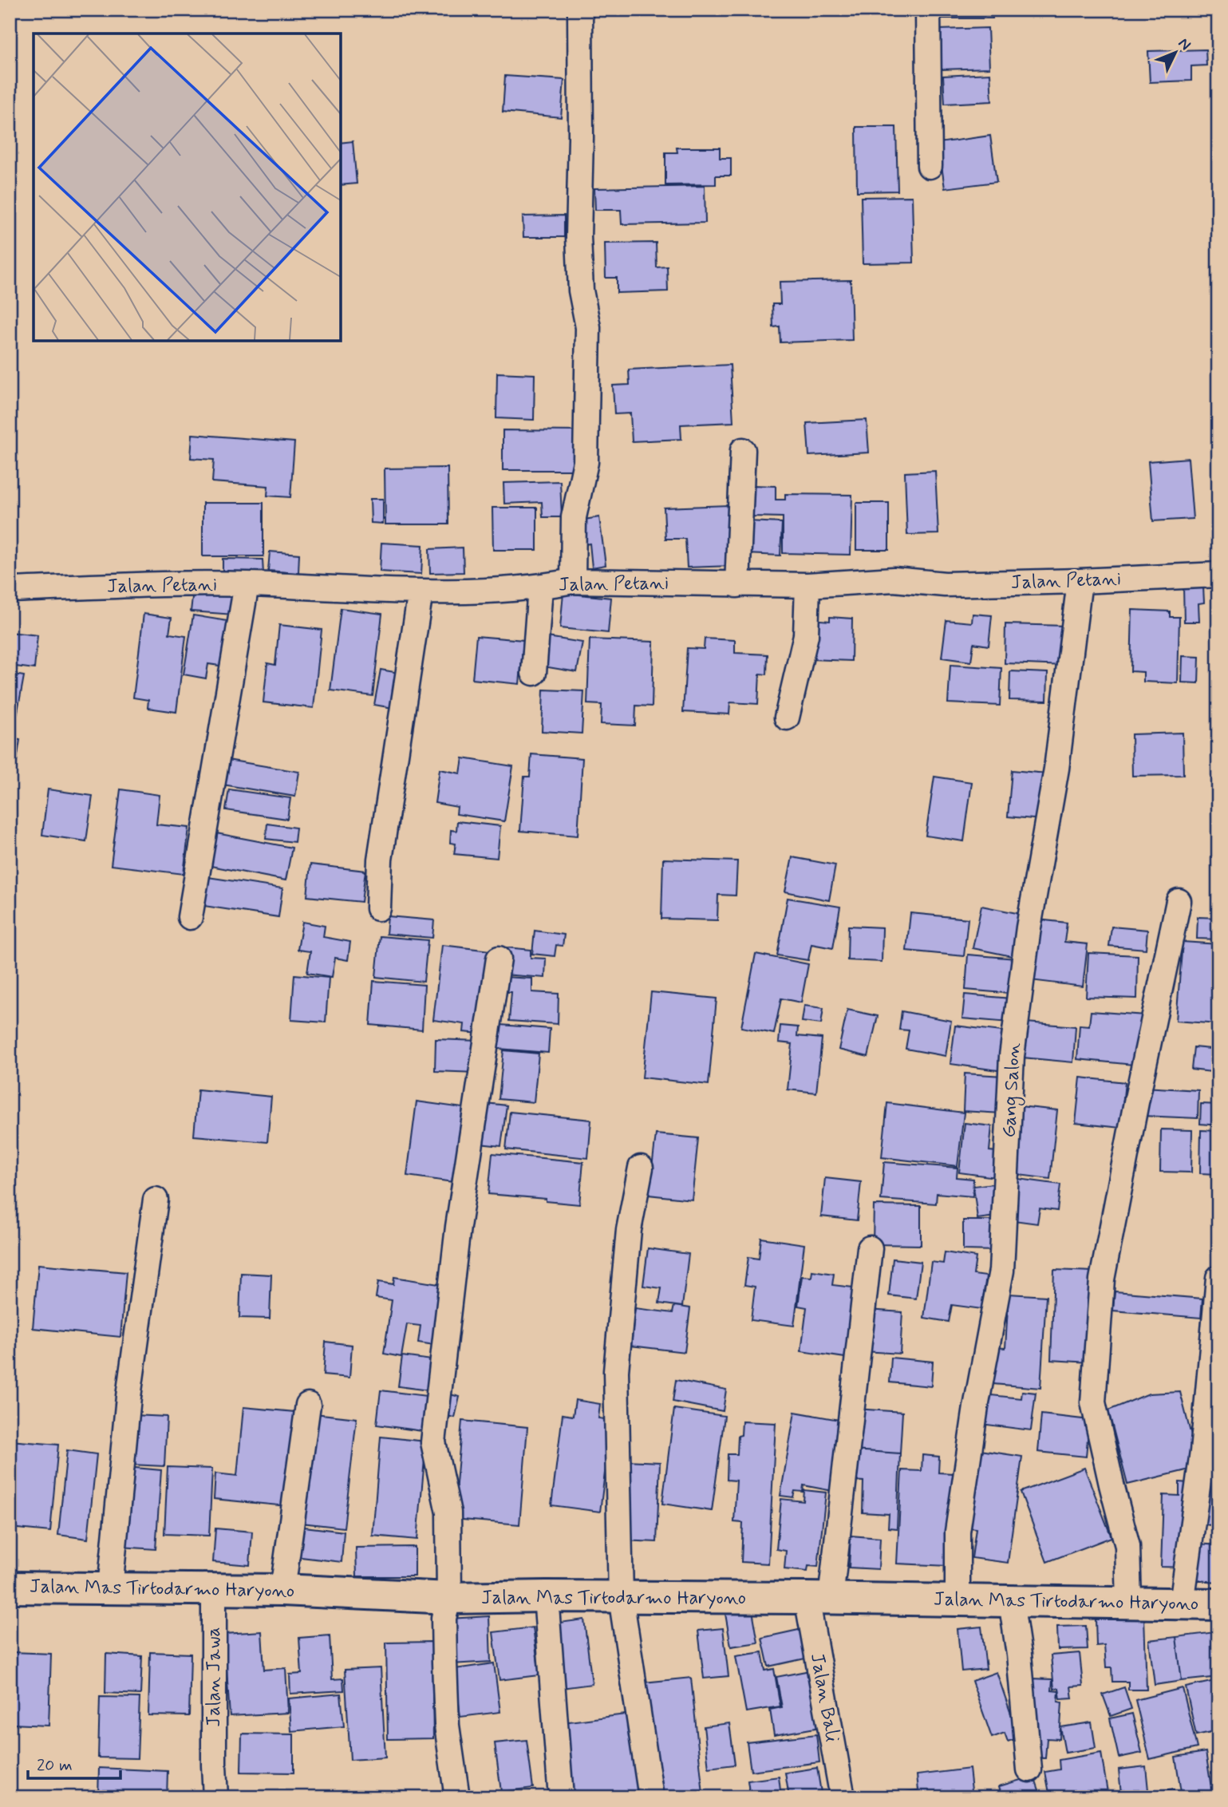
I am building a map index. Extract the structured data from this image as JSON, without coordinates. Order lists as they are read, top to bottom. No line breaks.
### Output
{"streets":{"street":["Jalan Petani","Gang Salon","Jalan Mas Tirtodarmo Haryono","Jalan Jawa","Jalan Bali"]},"crossings":[["Jalan Petani","Gang Salon"],["Gang Salon","Jalan Mas Tirtodarmo Haryono"],["Jalan Mas Tirtodarmo Haryono","Jalan Jawa"],["Jalan Mas Tirtodarmo Haryono","Jalan Bali"]],"scale_bar":"20 m","north":"top right"}
